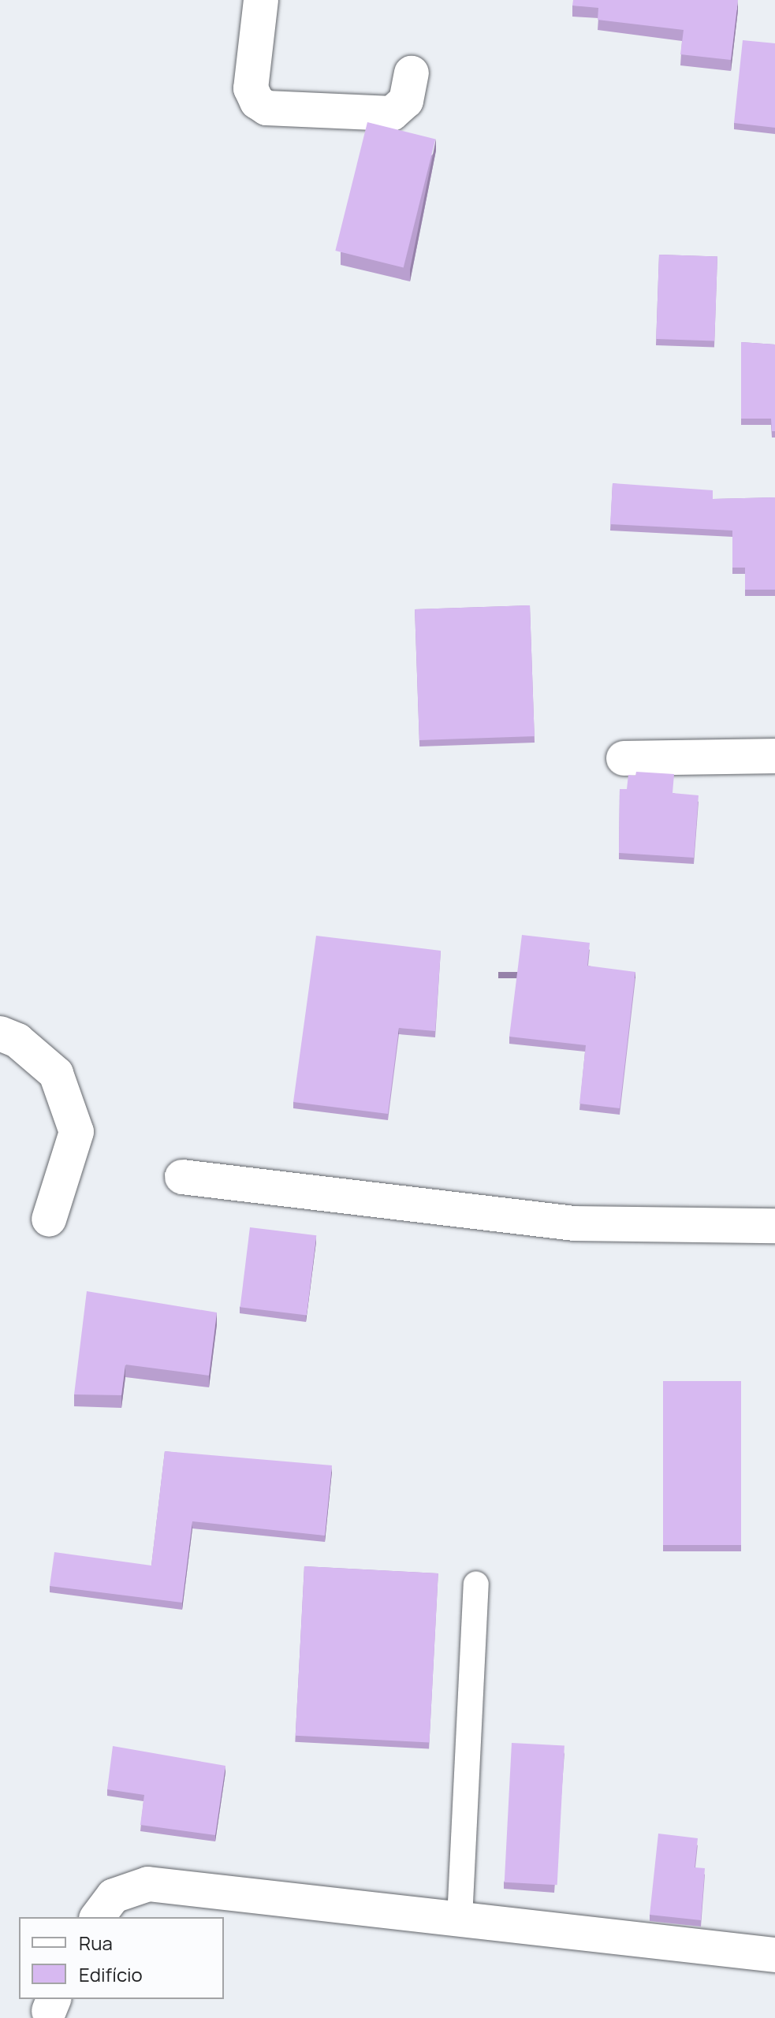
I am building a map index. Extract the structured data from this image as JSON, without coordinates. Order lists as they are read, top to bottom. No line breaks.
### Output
{"legend":["Rua","Edifício"]}
